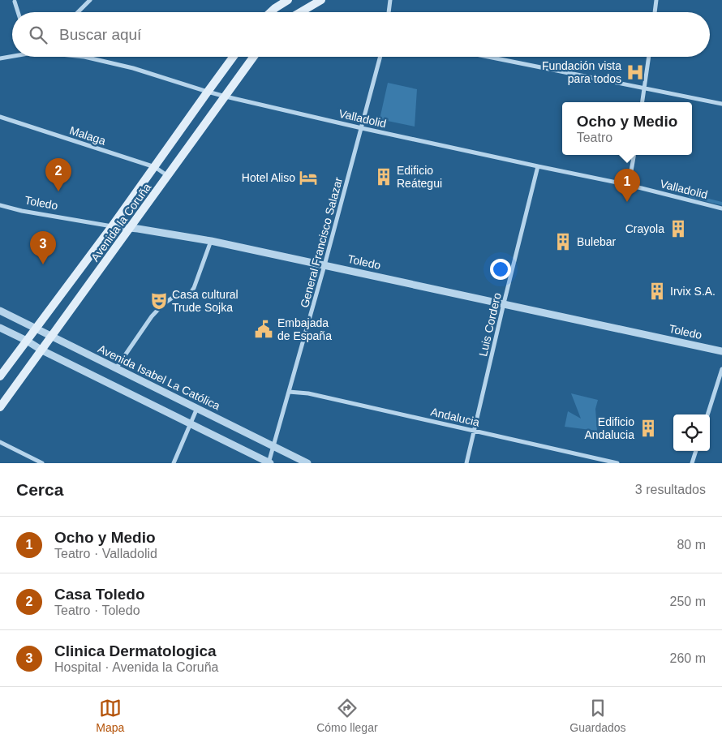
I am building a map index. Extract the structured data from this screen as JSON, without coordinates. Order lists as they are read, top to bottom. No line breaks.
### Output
{"streets":{"main road":["Avenida la Coruña"],"street":["Valladolid","Malaga","Toledo","General Francisco Salazar","Luis Cordero","Avenida Isabel La Católica","Andalucia"]},"crossings":[["Valladolid","Avenida la Coruña"],["Valladolid","General Francisco Salazar"],["Valladolid","Luis Cordero"],["Malaga","Avenida la Coruña"],["Toledo","Avenida la Coruña"],["Toledo","General Francisco Salazar"],["Toledo","Luis Cordero"],["Avenida la Coruña","Avenida Isabel La Católica"],["General Francisco Salazar","Avenida Isabel La Católica"],["General Francisco Salazar","Andalucia"],["Luis Cordero","Andalucia"]],"places":{"hospital":["Fundación vista para todos"],"building":["Edificio Reátegui","Crayola","Bulebar","Irvix S.A.","Edificio Andalucia"],"hotel":["Hotel Aliso"],"theatre":["Casa cultural Trude Sojka"],"public building":["Embajada de España"]},"page":{"search":"Buscar aquí","popup":["Ocho y Medio","Teatro"],"pins":["2","1","3"],"heading":["Cerca","3 resultados"],"list":[{"mark":"1","name":"Ocho y Medio","note":"Teatro · Valladolid","value":"80 m"},{"mark":"2","name":"Casa Toledo","note":"Teatro · Toledo","value":"250 m"},{"mark":"3","name":"Clinica Dermatologica","note":"Hospital · Avenida la Coruña","value":"260 m"}],"nav":["Mapa","Cómo llegar","Guardados"]}}
